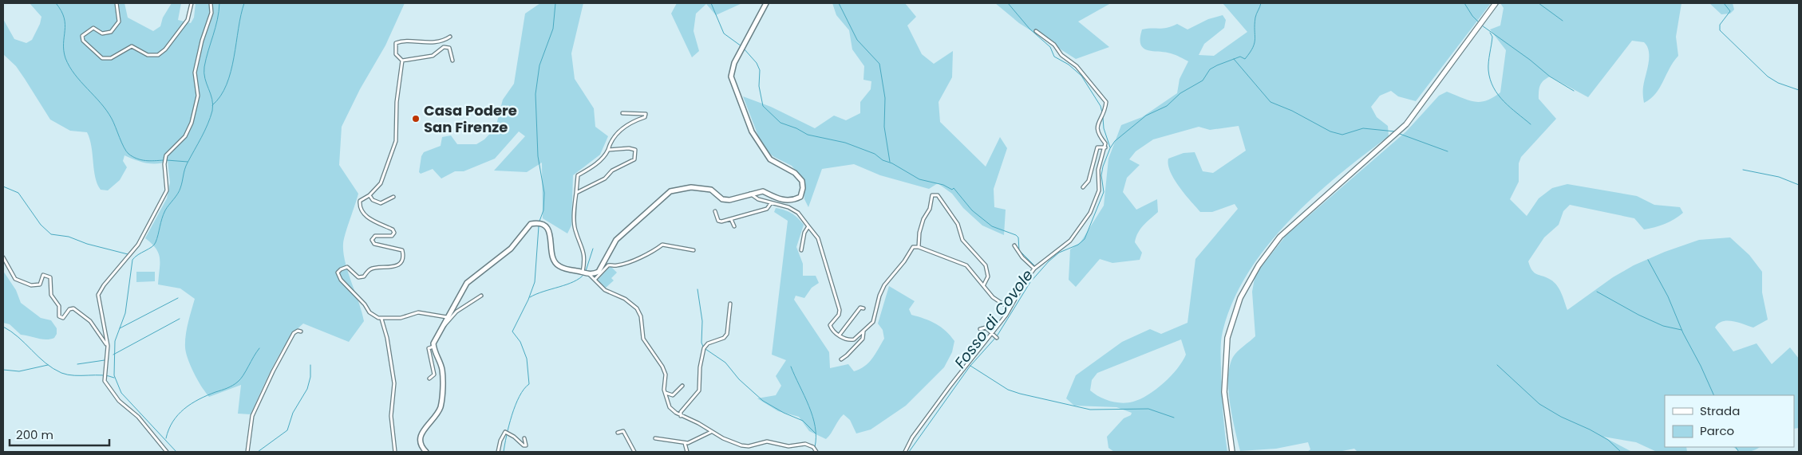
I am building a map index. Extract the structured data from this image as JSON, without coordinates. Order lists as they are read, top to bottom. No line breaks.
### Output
{"water":["Fosso di Covole"],"places":["Casa Podere San Firenze"],"legend":["Strada","Parco"],"scale_bar":"200 m"}
